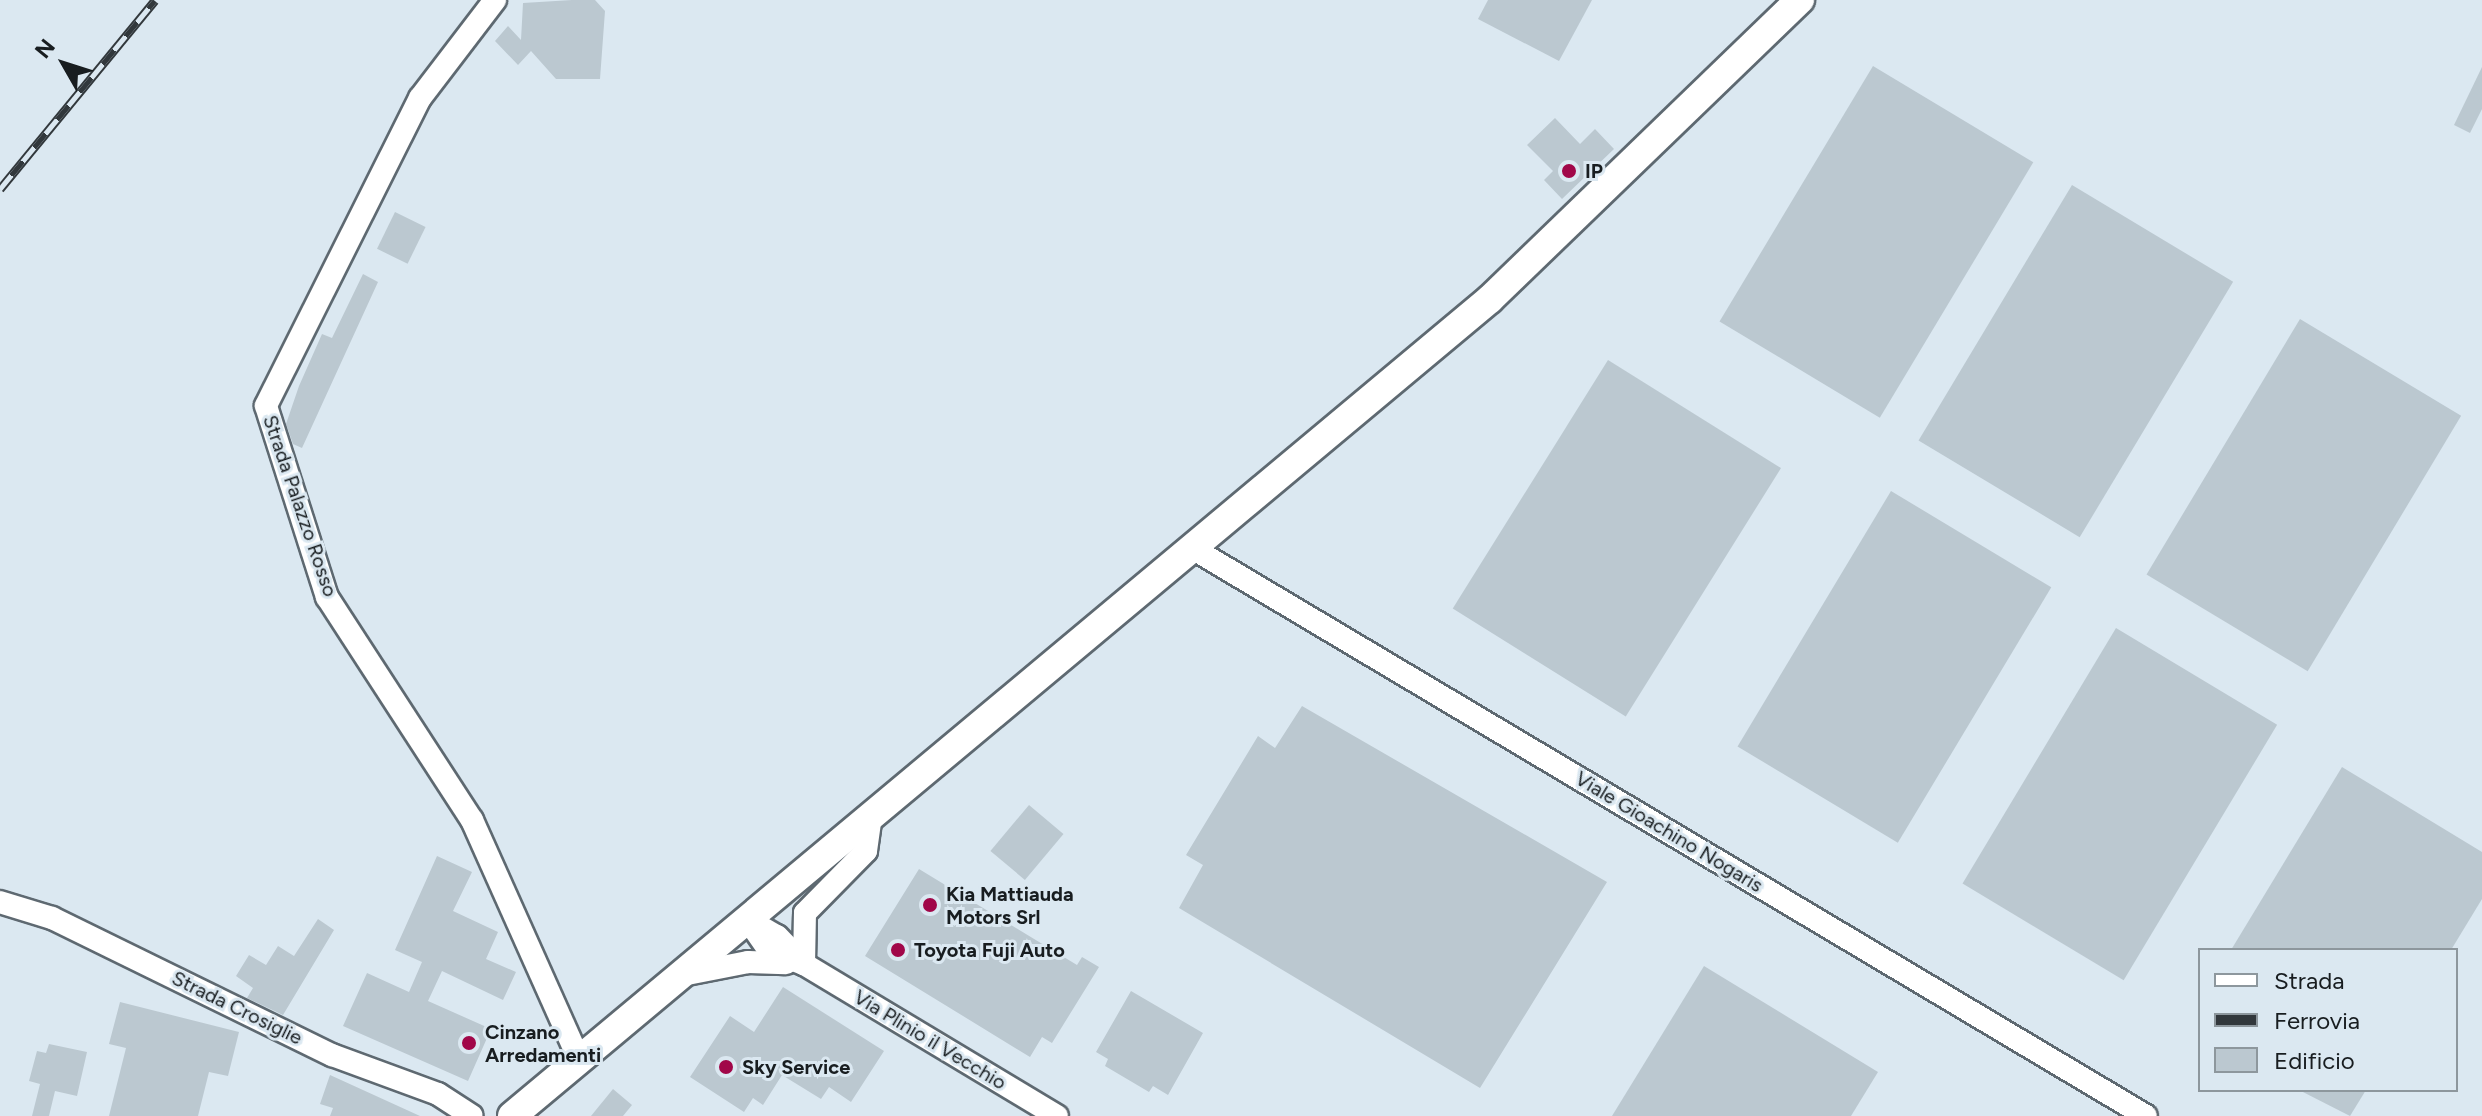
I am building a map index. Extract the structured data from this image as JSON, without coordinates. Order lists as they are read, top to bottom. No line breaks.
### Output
{"streets":{"street":["Strada Palazzo Rosso","Viale Gioachino Nogaris","Strada Crosiglie","Via Plinio il Vecchio"]},"places":["IP","Kia Mattiauda Motors Srl","Toyota Fuji Auto","Cinzano Arredamenti","Sky Service"],"legend":["Strada","Ferrovia","Edificio"],"north":"top left"}
